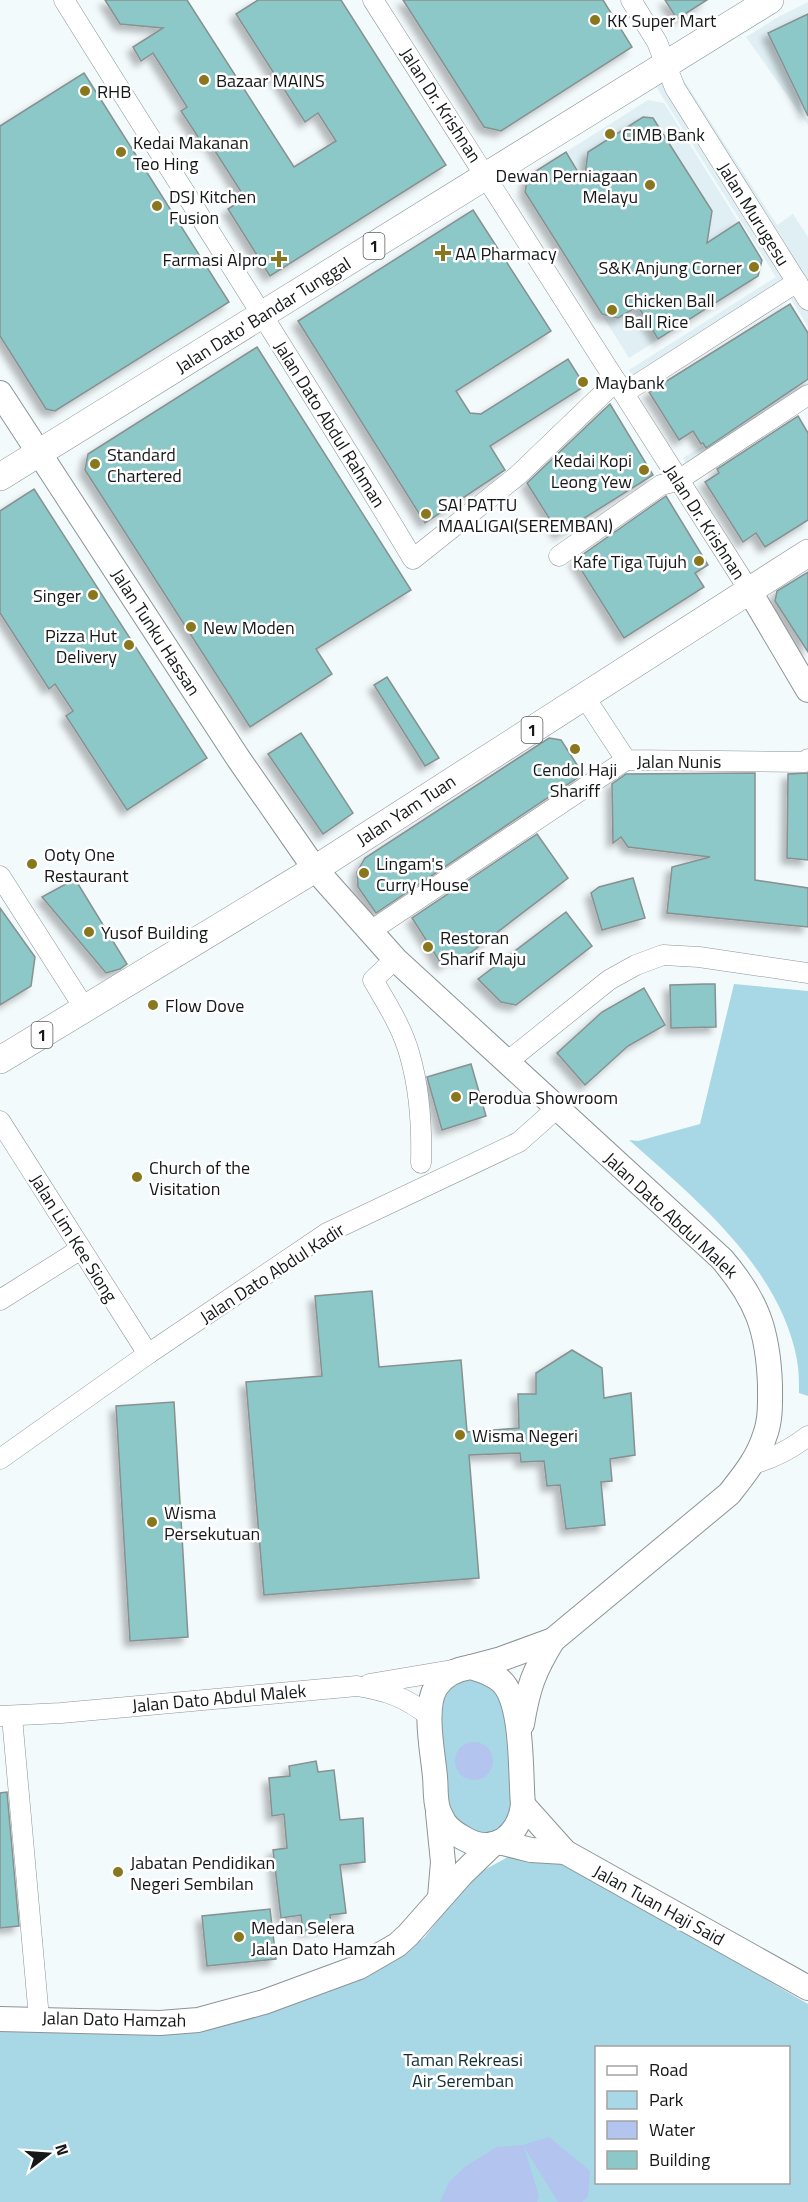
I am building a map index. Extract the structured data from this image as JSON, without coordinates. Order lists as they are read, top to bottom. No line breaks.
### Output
{"streets":{"highway":["1","Jalan Dato' Bandar Tunggal","Jalan Yam Tuan"],"main road":["Jalan Tunku Hassan","Jalan Dato Abdul Malek","Jalan Tuan Haji Said","Jalan Dato Hamzah"],"street":["Jalan Dr. Krishnan","Jalan Murugesu","Jalan Dato Abdul Rahman","Jalan Nunis","Jalan Lim Kee Siong","Jalan Dato Abdul Kadir"]},"crossings":[["Jalan Dr. Krishnan","Jalan Dato' Bandar Tunggal"],["Jalan Dr. Krishnan","Jalan Dato Abdul Rahman"],["Jalan Dr. Krishnan","Jalan Yam Tuan"],["Jalan Murugesu","Jalan Dato' Bandar Tunggal"],["Jalan Dato' Bandar Tunggal","Jalan Dato Abdul Rahman"],["Jalan Dato' Bandar Tunggal","Jalan Tunku Hassan"],["Jalan Tunku Hassan","Jalan Yam Tuan"],["Jalan Tunku Hassan","Jalan Dato Abdul Malek"],["Jalan Nunis","Jalan Yam Tuan"],["Jalan Yam Tuan","Jalan Dato Abdul Malek"],["Jalan Dato Abdul Malek","Jalan Dato Abdul Kadir"],["Jalan Lim Kee Siong","Jalan Dato Abdul Kadir"],["Jalan Tuan Haji Said","Jalan Dato Hamzah"]],"parks":["Taman Rekreasi Air Seremban"],"places":{"other":["KK Super Mart","Bazaar MAINS","RHB","CIMB Bank","Kedai Makanan Teo Hing","Dewan Perniagaan Melayu","DSJ Kitchen Fusion","S&K Anjung Corner","Chicken Ball Ball Rice","Maybank","Standard Chartered","Kedai Kopi Leong Yew","SAI PATTU MAALIGAI(SEREMBAN)","Kafe Tiga Tujuh","Singer","New Moden","Pizza Hut Delivery","Cendol Haji Shariff","Ooty One Restaurant","Lingam's Curry House","Yusof Building","Restoran Sharif Maju","Flow Dove","Perodua Showroom","Church of the Visitation","Wisma Negeri","Wisma Persekutuan","Jabatan Pendidikan Negeri Sembilan","Medan Selera Jalan Dato Hamzah"],"health":["AA Pharmacy","Farmasi Alpro"]},"legend":["Road","Park","Water","Building"],"north":"right"}
